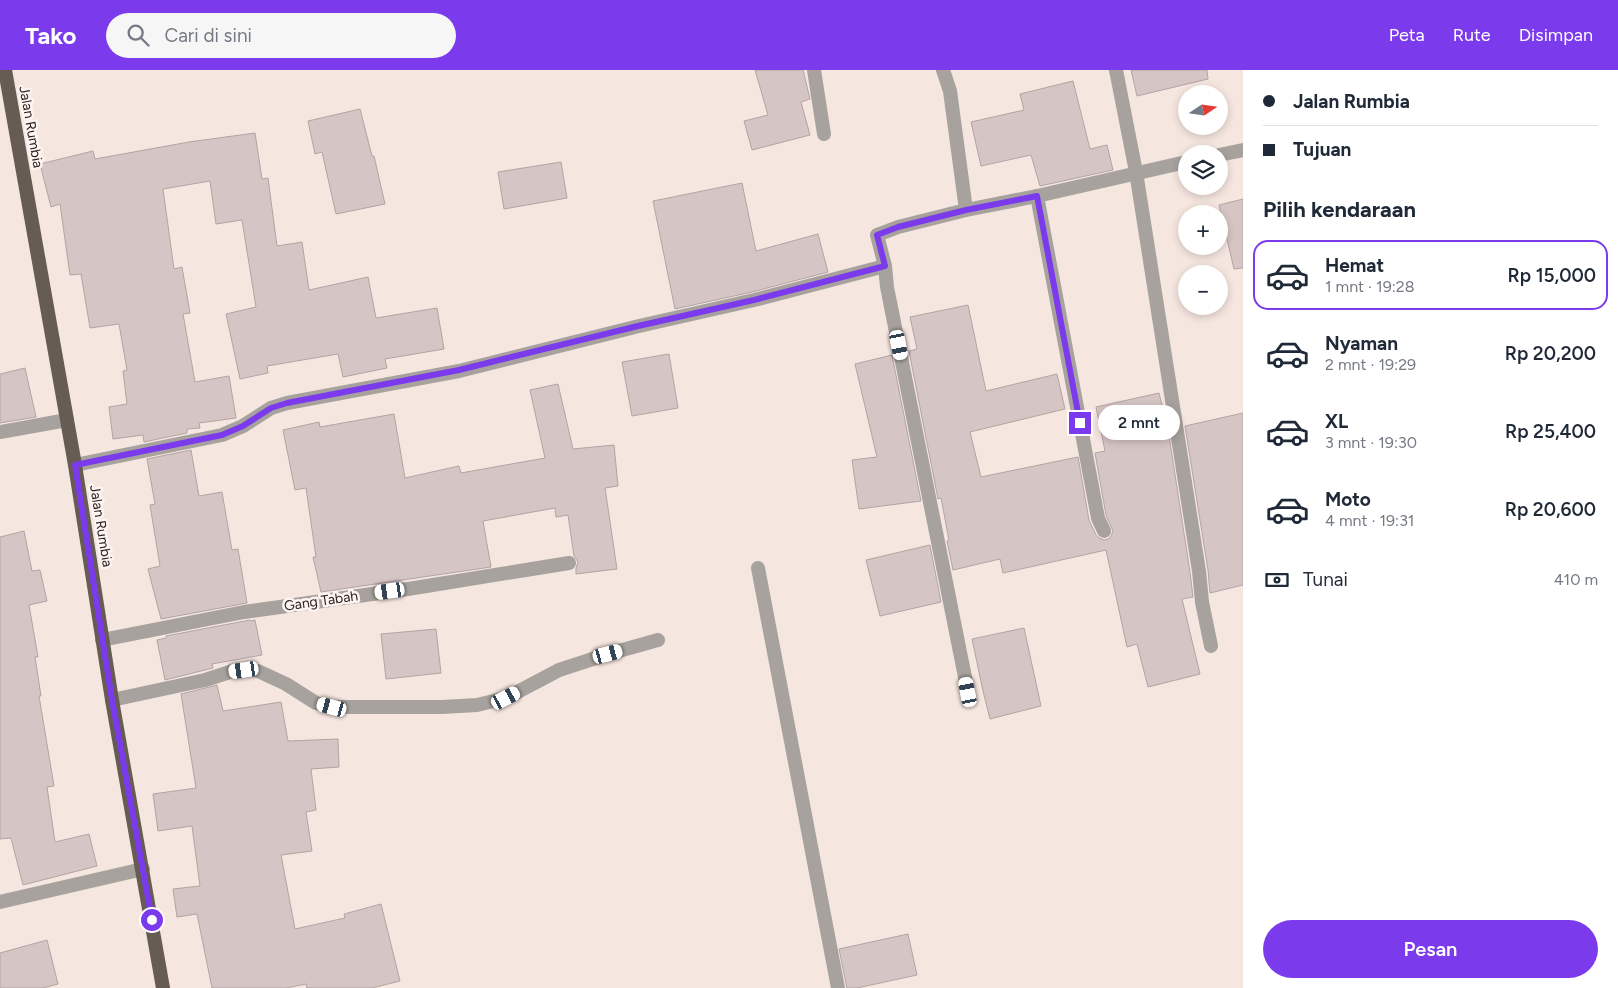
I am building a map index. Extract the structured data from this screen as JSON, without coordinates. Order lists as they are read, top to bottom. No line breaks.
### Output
{"streets":{"highway":["Jalan Rumbia"],"street":["Gang Tabah"]},"crossings":[["Jalan Rumbia","Gang Tabah"]],"north":"right","page":{"header":"Tako","search":"Cari di sini","nav":["Peta","Rute","Disimpan"],"banner":["Jalan Rumbia","Tujuan"],"map_buttons":["+","−"],"heading":"Pilih kendaraan","list":[{"name":"Hemat","note":"1 mnt · 19:28","value":"Rp 15,000"},{"name":"Nyaman","note":"2 mnt · 19:29","value":"Rp 20,200"},{"name":"XL","note":"3 mnt · 19:30","value":"Rp 25,400"},{"name":"Moto","note":"4 mnt · 19:31","value":"Rp 20,600"}],"bubble":"2 mnt","pay":["Tunai","410 m"],"buttons":"Pesan"}}
